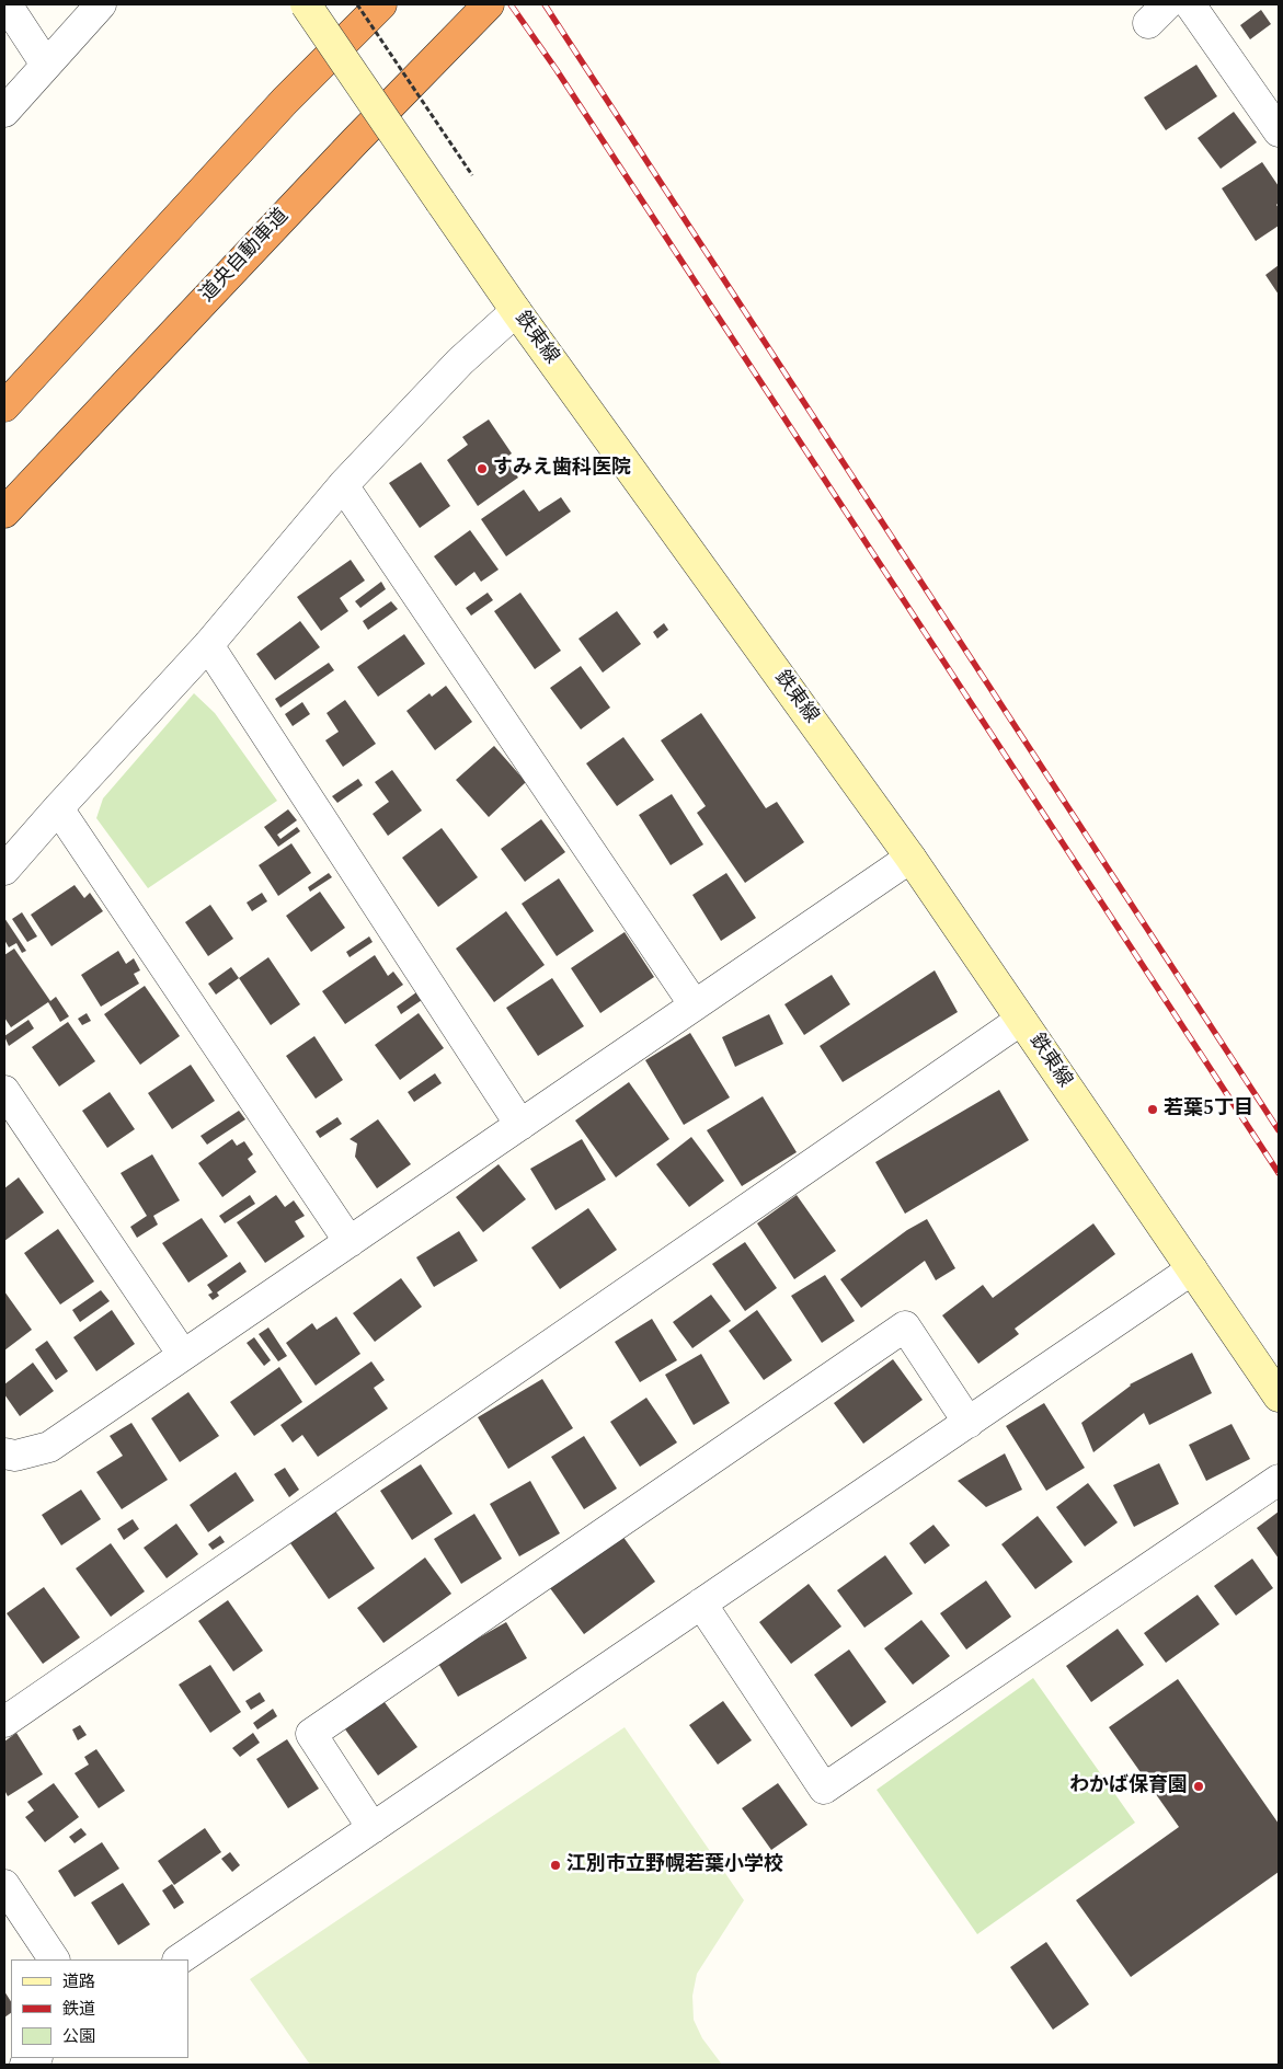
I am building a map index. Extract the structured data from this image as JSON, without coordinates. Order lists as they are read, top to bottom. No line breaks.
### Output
{"streets":{"highway":["道央自動車道"],"street":["鉄東線"]},"places":["すみえ歯科医院","若葉5丁目","わかば保育園","江別市立野幌若葉小学校"],"legend":["道路","鉄道","公園"]}
